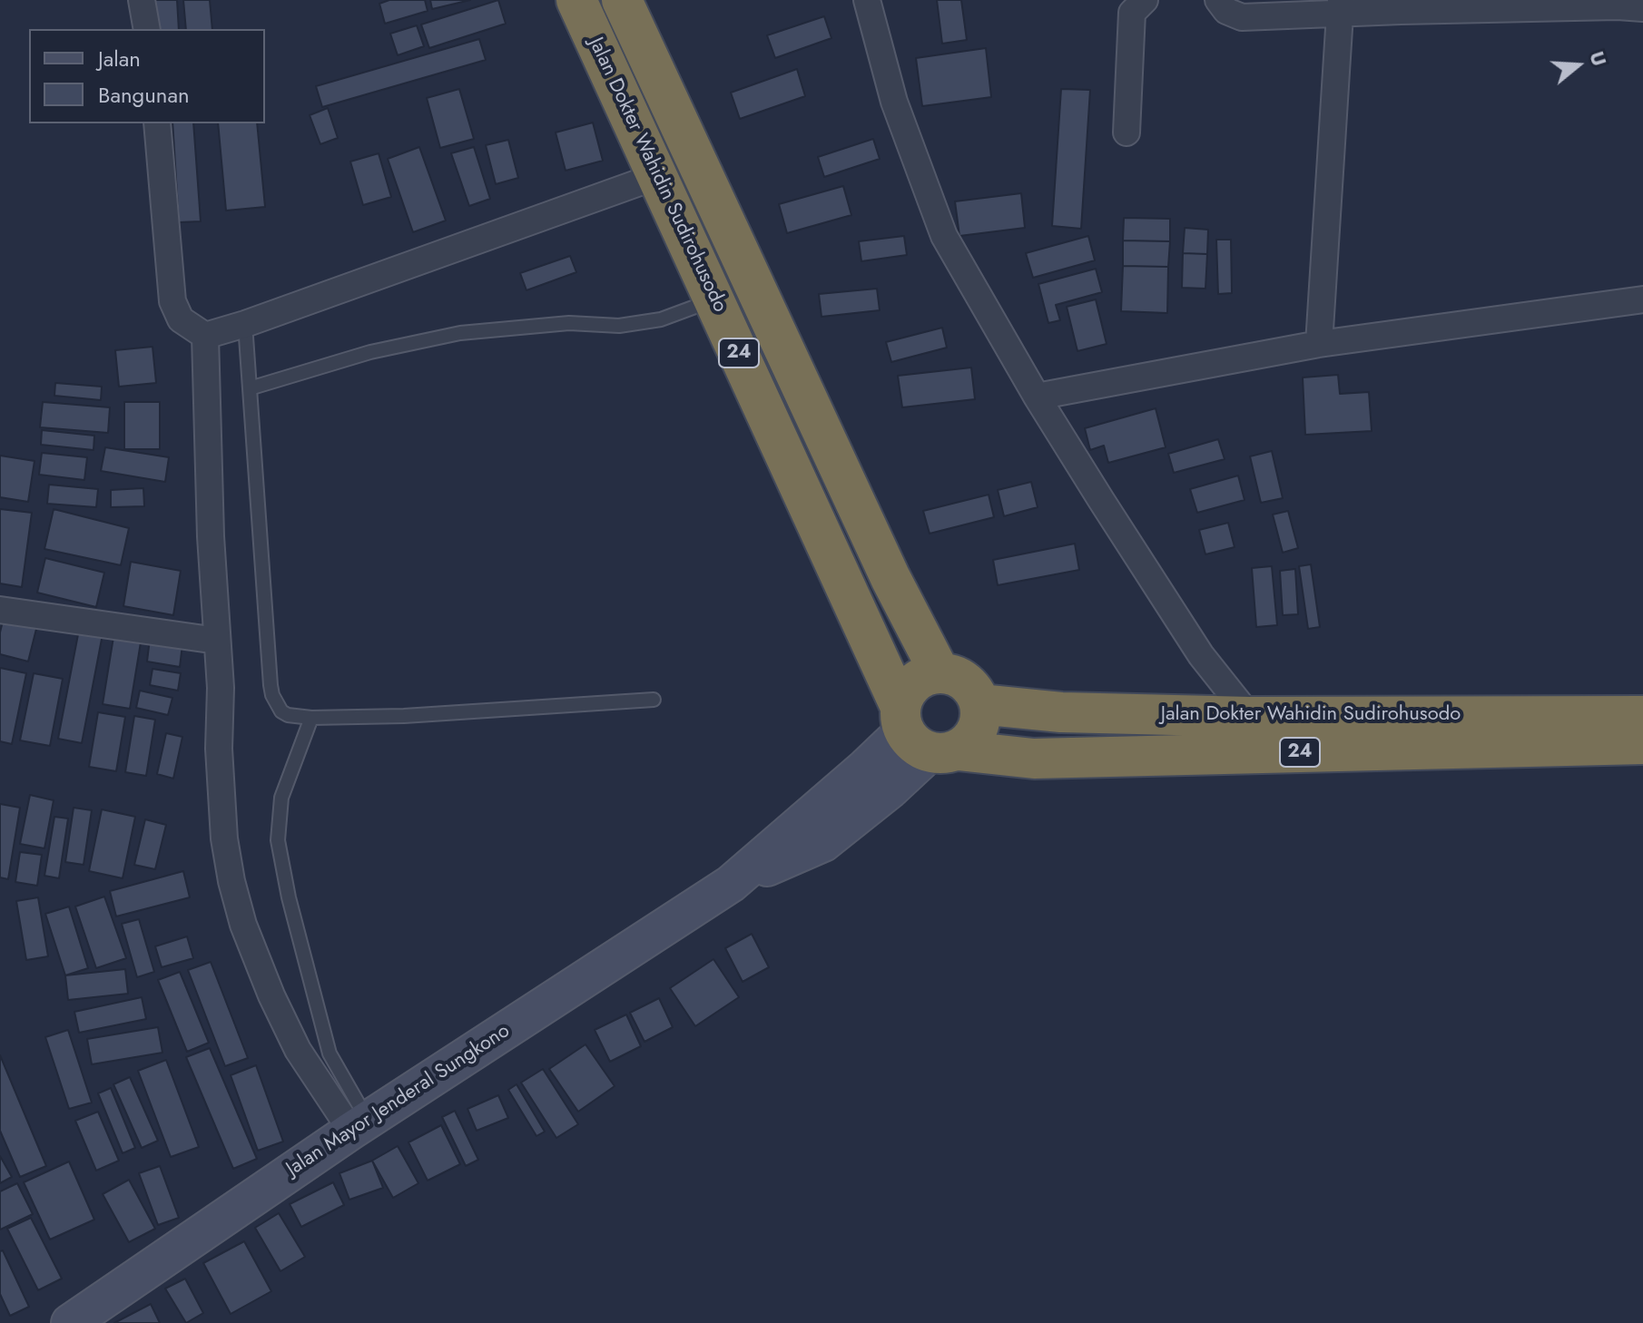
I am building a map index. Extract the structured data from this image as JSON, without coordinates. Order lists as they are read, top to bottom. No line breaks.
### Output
{"streets":{"highway":["Jalan Dokter Wahidin Sudirohusodo","24"],"main road":["Jalan Mayor Jenderal Sungkono"]},"crossings":[["Jalan Dokter Wahidin Sudirohusodo","24"],["Jalan Dokter Wahidin Sudirohusodo","Jalan Mayor Jenderal Sungkono"],["24","Jalan Mayor Jenderal Sungkono"]],"legend":["Jalan","Bangunan"],"north":"right"}
